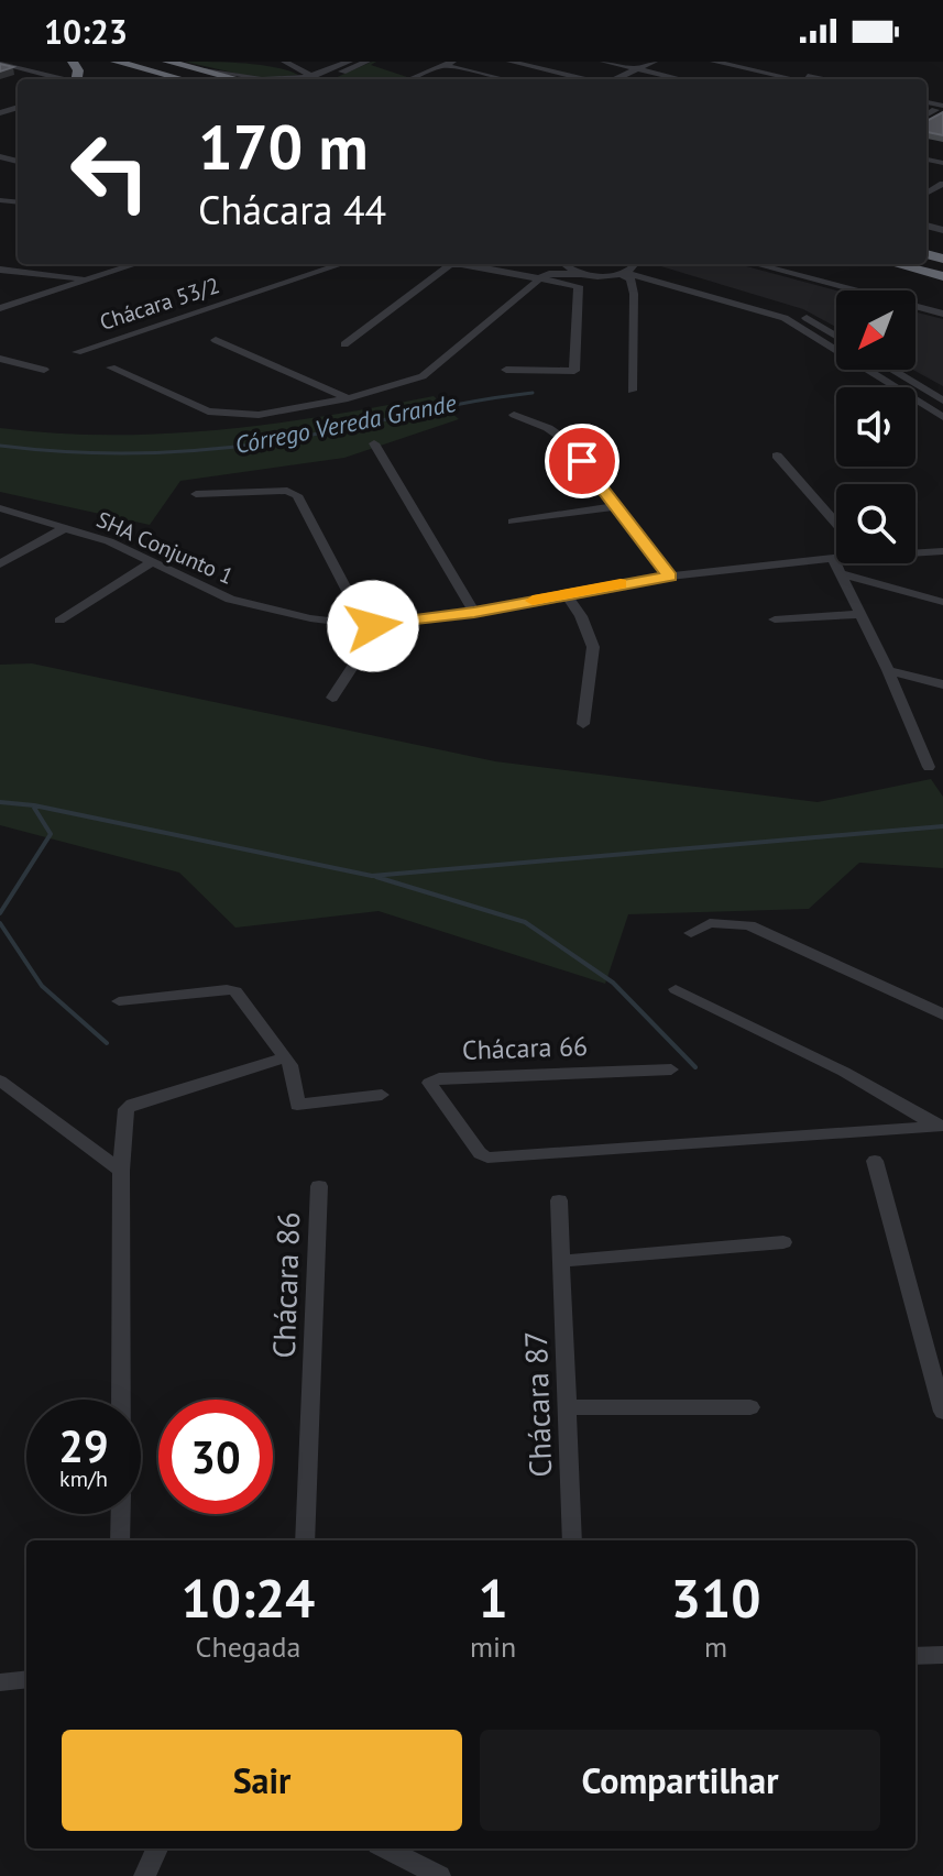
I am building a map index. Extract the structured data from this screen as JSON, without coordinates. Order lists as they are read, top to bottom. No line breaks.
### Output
{"streets":{"street":["Chácara 53/2","SHA Conjunto 1","Chácara 66","Chácara 86","Chácara 87"]},"water":["Córrego Vereda Grande"],"north":"bottom left","page":{"status":"10:23","turn":["170 m","Chácara 44"],"speed":"29 km/h","limit":"30","eta":["10:24","Chegada","1","min","310","m"],"buttons":["Sair","Compartilhar"]}}
